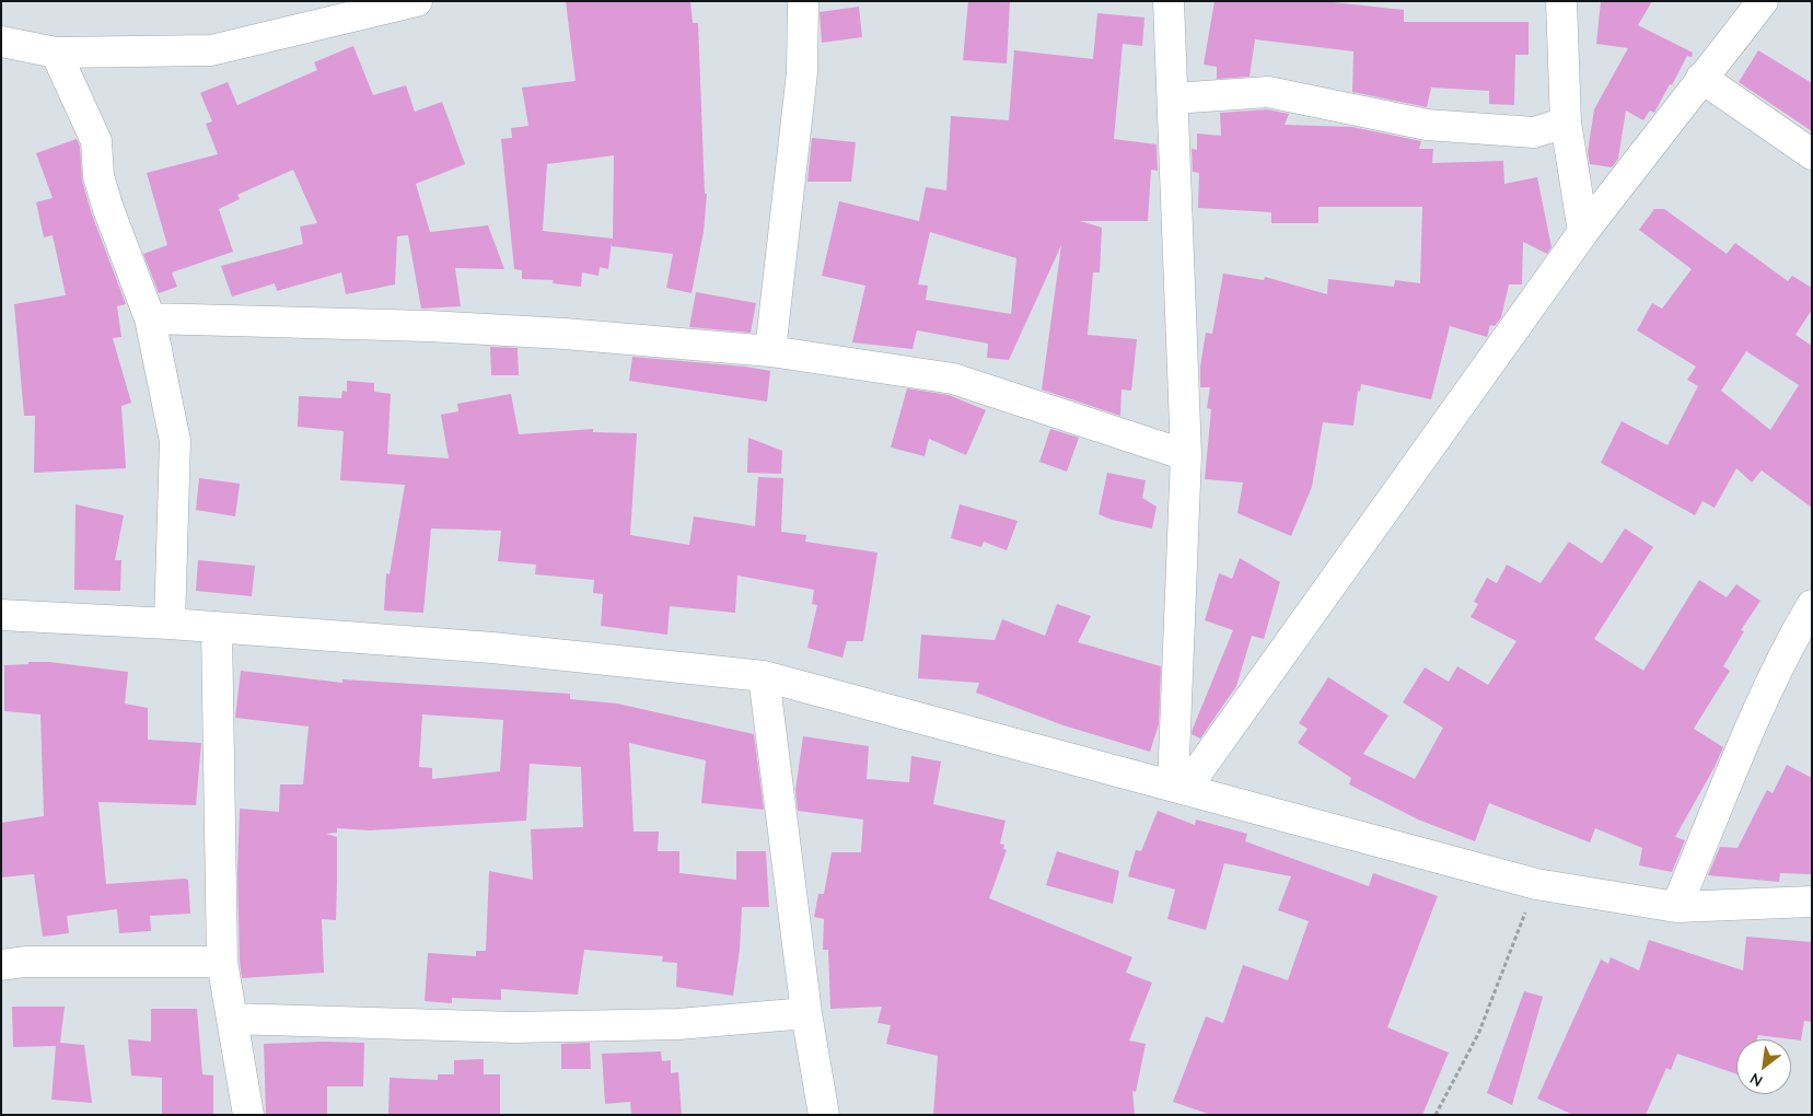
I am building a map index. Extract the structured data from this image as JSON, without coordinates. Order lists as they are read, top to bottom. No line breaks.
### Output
{"north":"bottom left"}
